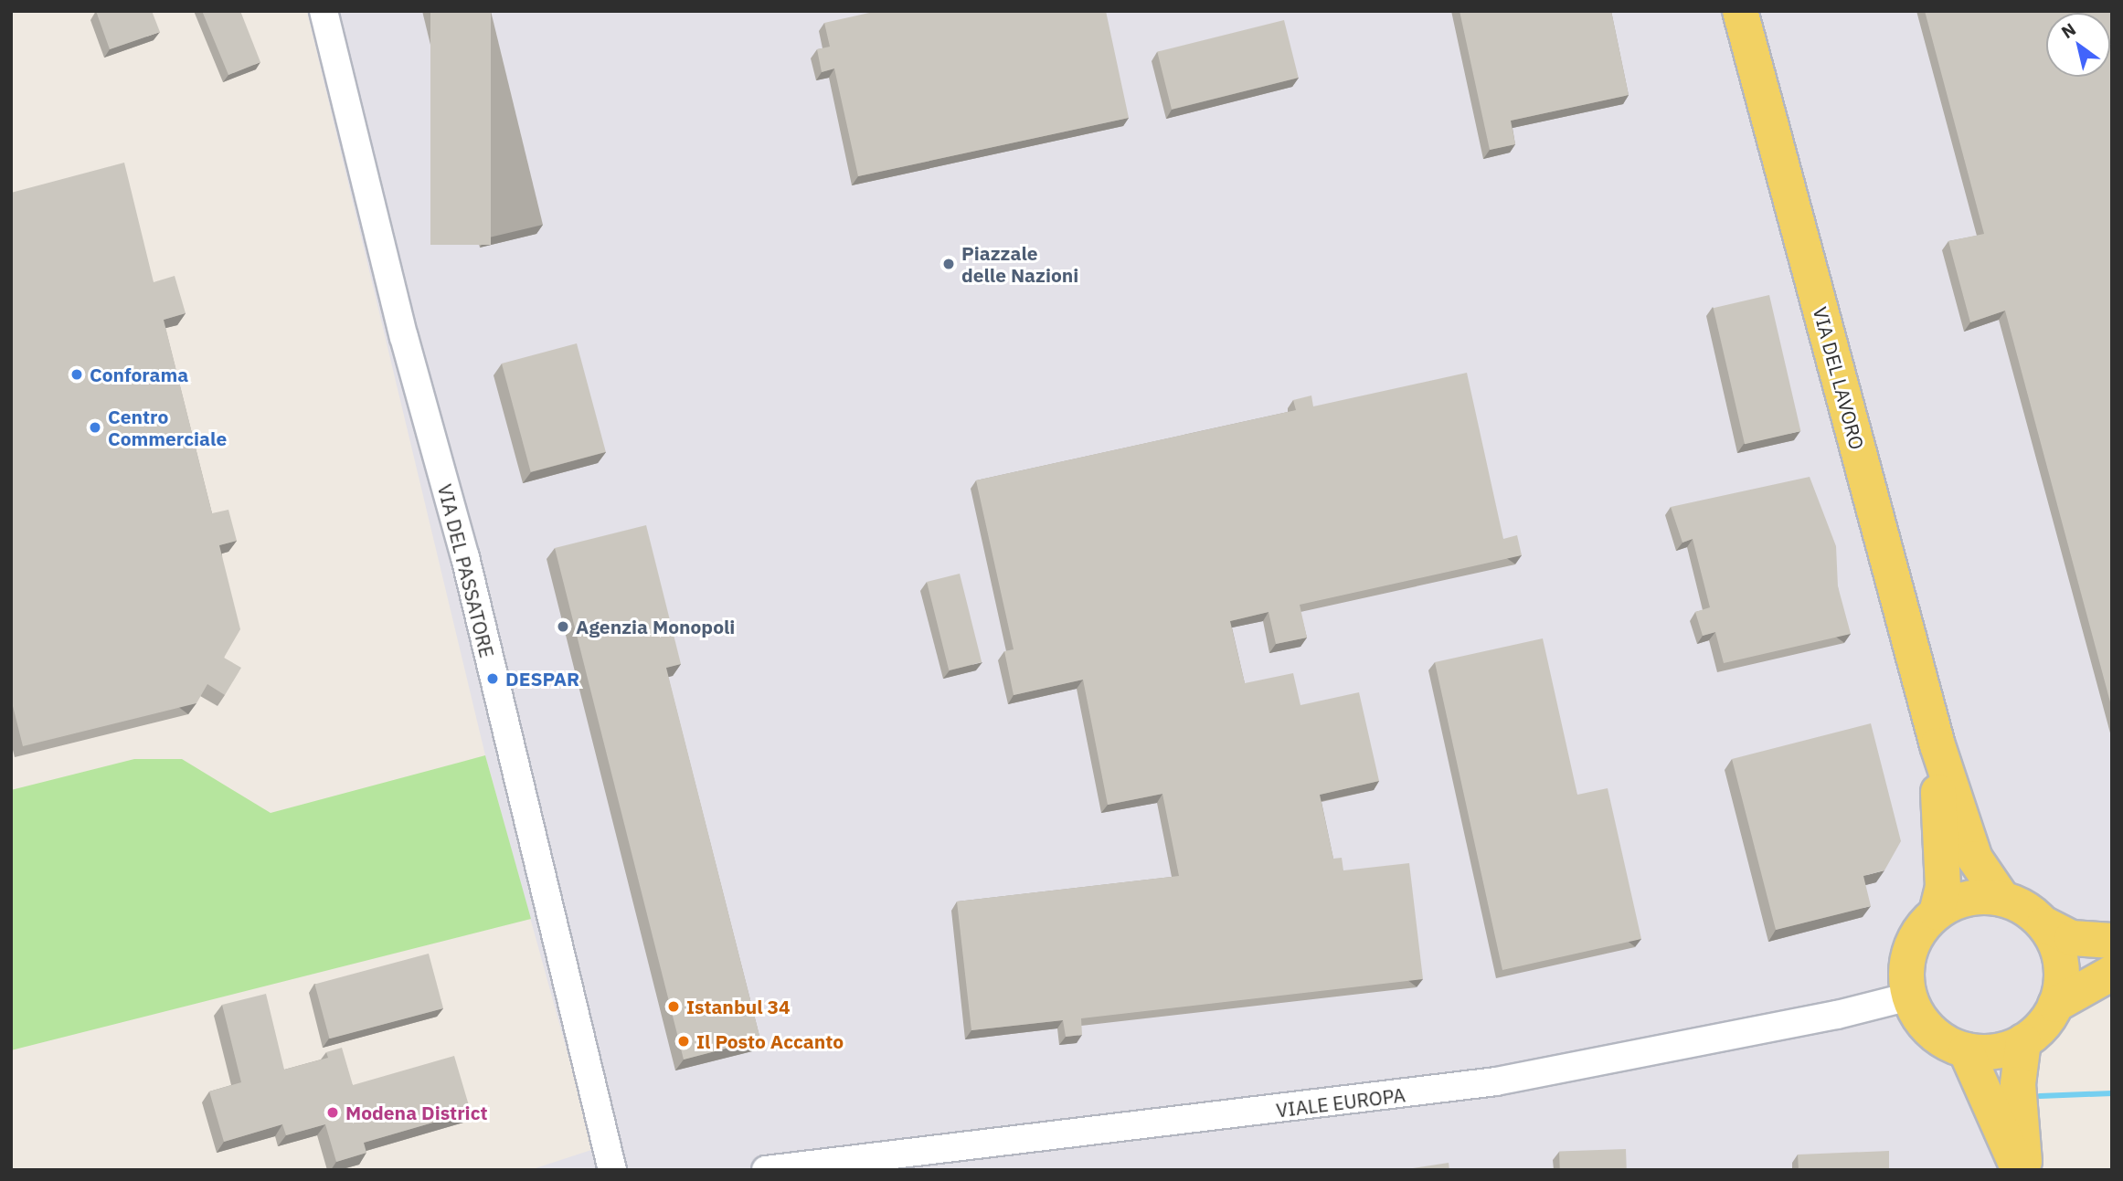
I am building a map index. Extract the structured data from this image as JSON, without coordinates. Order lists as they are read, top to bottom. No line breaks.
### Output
{"streets":{"main road":["VIA DEL LAVORO"],"street":["VIA DEL PASSATORE","VIALE EUROPA"]},"crossings":[["VIA DEL LAVORO","VIALE EUROPA"]],"places":["Piazzale delle Nazioni","Conforama","Centro Commerciale","Agenzia Monopoli","DESPAR","Istanbul 34","Il Posto Accanto","Modena District"],"north":"top left"}
